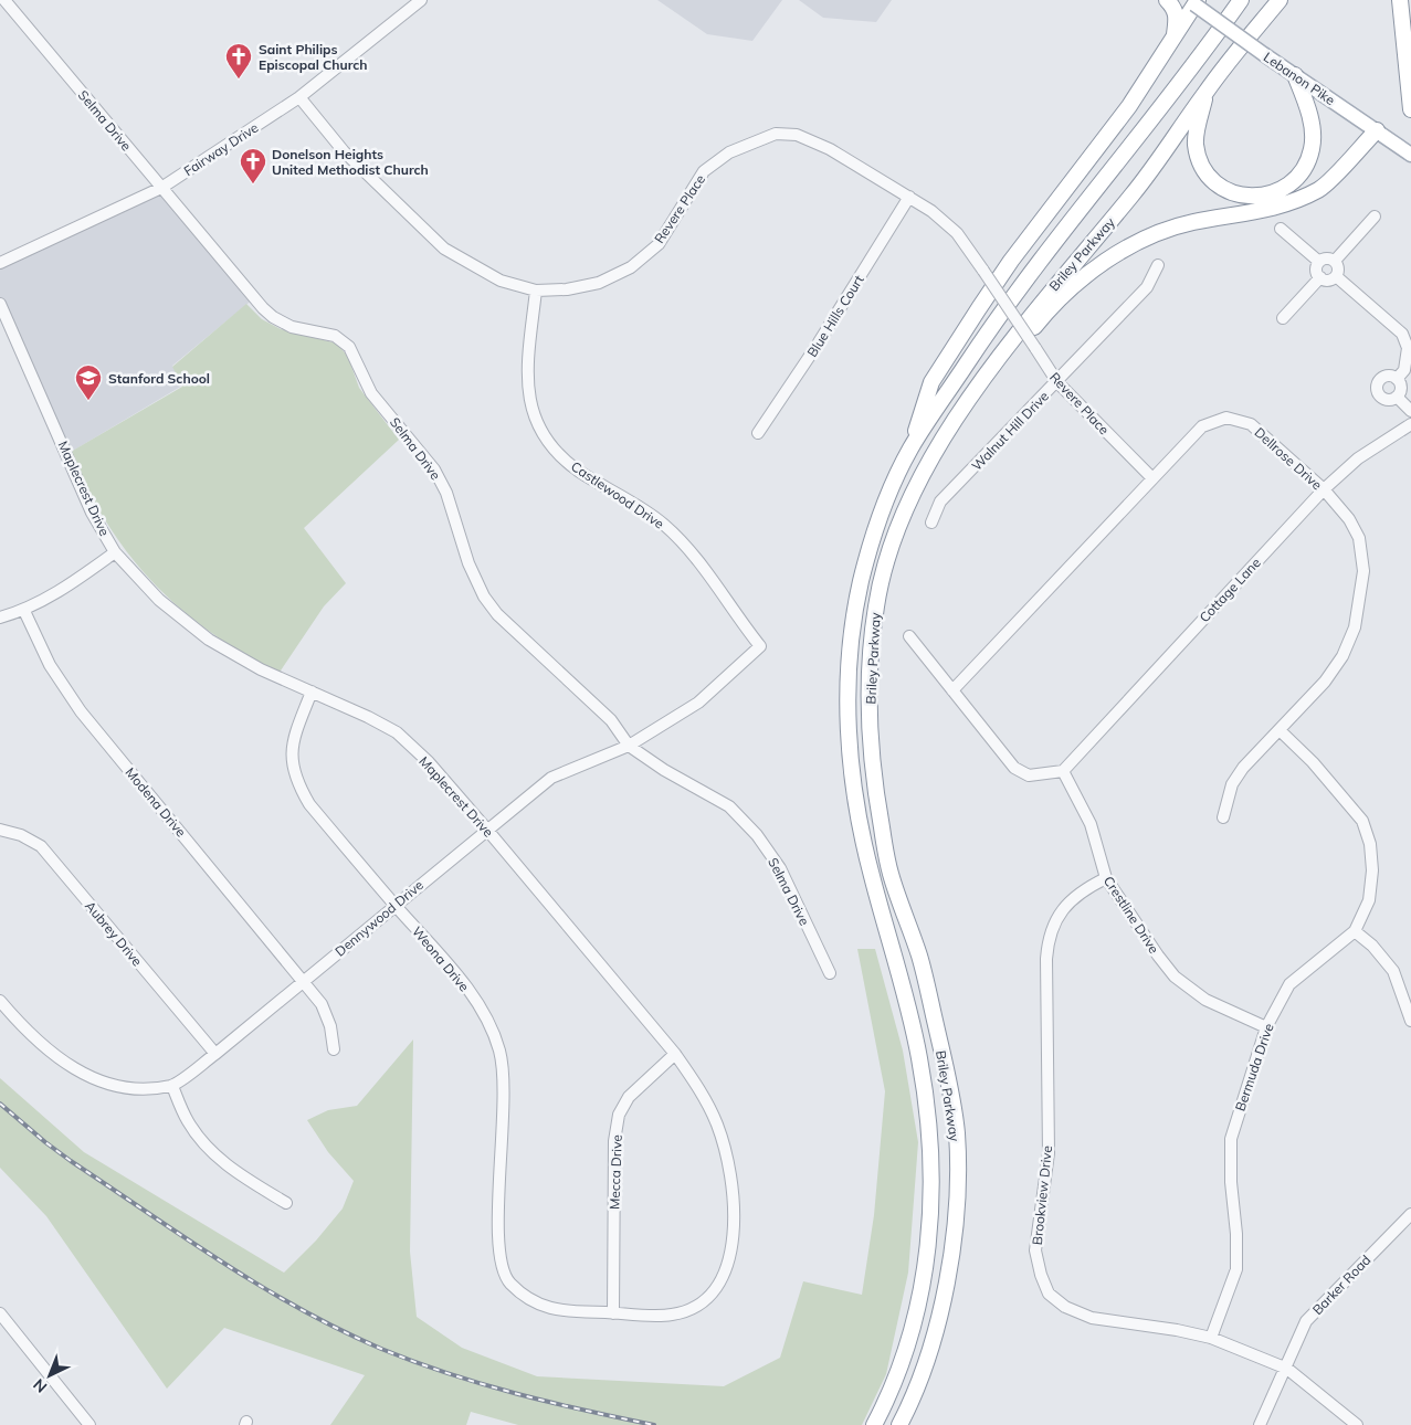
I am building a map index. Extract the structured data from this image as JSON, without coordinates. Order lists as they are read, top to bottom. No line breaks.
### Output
{"streets":{"highway":["Briley Parkway"],"main road":["Lebanon Pike"],"street":["Selma Drive","Fairway Drive","Revere Place","Blue Hills Court","Walnut Hill Drive","Dellrose Drive","Maplecrest Drive","Castlewood Drive","Cottage Lane","Modena Drive","Crestline Drive","Dennywood Drive","Aubrey Drive","Weona Drive","Bermuda Drive","Mecca Drive","Brookview Drive","Barker Road"]},"crossings":[["Selma Drive","Fairway Drive"],["Selma Drive","Dennywood Drive"],["Fairway Drive","Revere Place"],["Revere Place","Blue Hills Court"],["Revere Place","Walnut Hill Drive"],["Revere Place","Dellrose Drive"],["Revere Place","Castlewood Drive"],["Dellrose Drive","Cottage Lane"],["Dellrose Drive","Bermuda Drive"],["Maplecrest Drive","Dennywood Drive"],["Maplecrest Drive","Weona Drive"],["Maplecrest Drive","Mecca Drive"],["Castlewood Drive","Dennywood Drive"],["Cottage Lane","Crestline Drive"],["Modena Drive","Dennywood Drive"],["Crestline Drive","Bermuda Drive"],["Crestline Drive","Brookview Drive"],["Dennywood Drive","Aubrey Drive"],["Dennywood Drive","Weona Drive"],["Weona Drive","Mecca Drive"],["Bermuda Drive","Brookview Drive"],["Brookview Drive","Barker Road"]],"places":{"church":["Saint Philips Episcopal Church","Donelson Heights United Methodist Church"],"school or university":["Stanford School"]},"north":"bottom left"}
